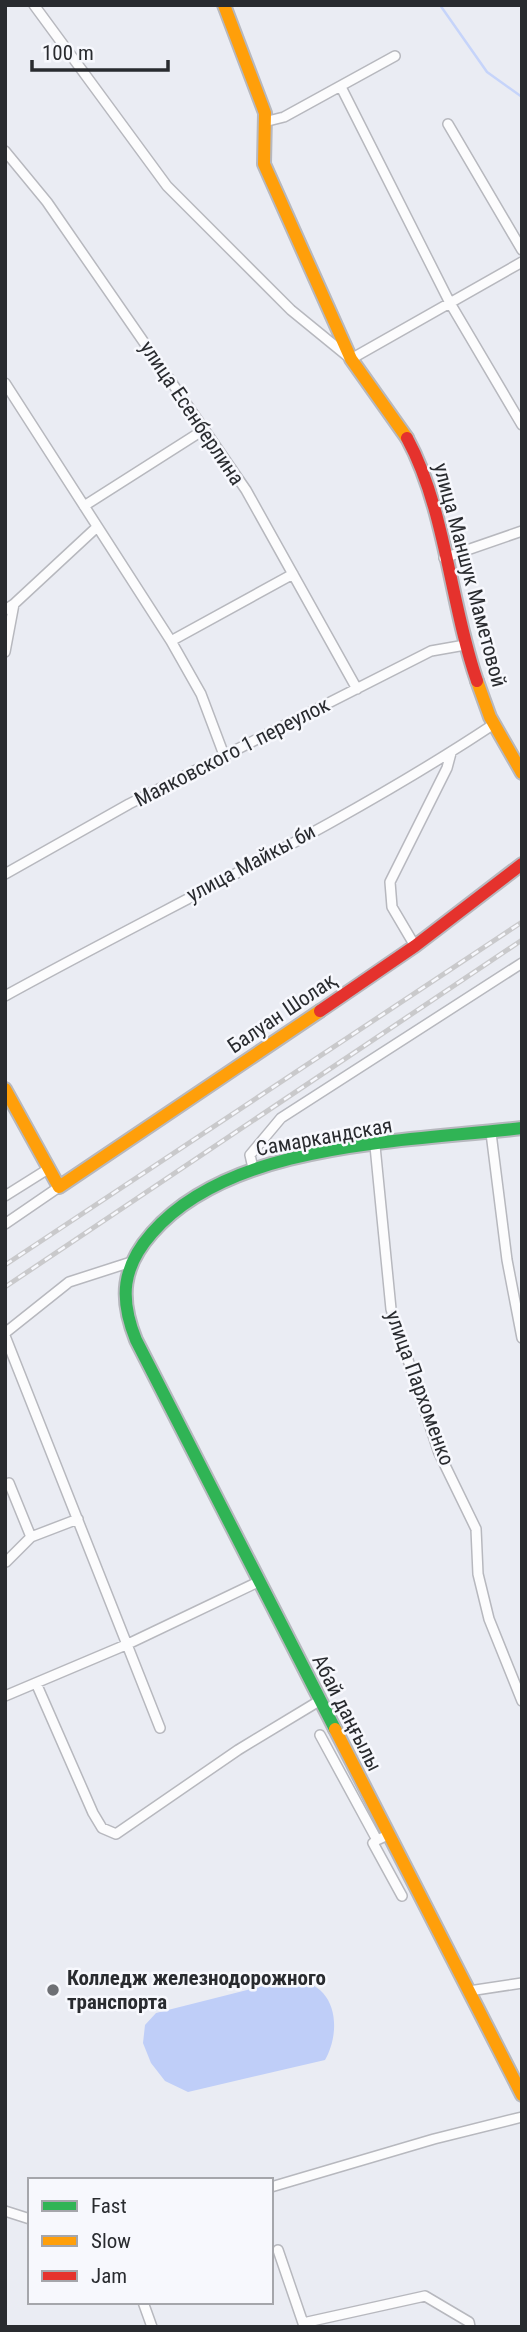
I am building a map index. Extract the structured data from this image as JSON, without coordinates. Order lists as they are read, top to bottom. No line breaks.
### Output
{"streets":{"street":["улица Есенберлина","улица Маншук Маметовой","Маяковского 1 переулок","улица Майкы би","Балуан Шолақ","Самаркандская","улица Пархоменко","Абай даңғылы"]},"crossings":[["улица Есенберлина","Маяковского 1 переулок"],["улица Маншук Маметовой","Маяковского 1 переулок"],["улица Маншук Маметовой","улица Майкы би"],["Самаркандская","улица Пархоменко"],["Самаркандская","Абай даңғылы"]],"places":["Колледж железнодорожного транспорта"],"legend":["Fast","Slow","Jam"],"scale_bar":"100 m"}
